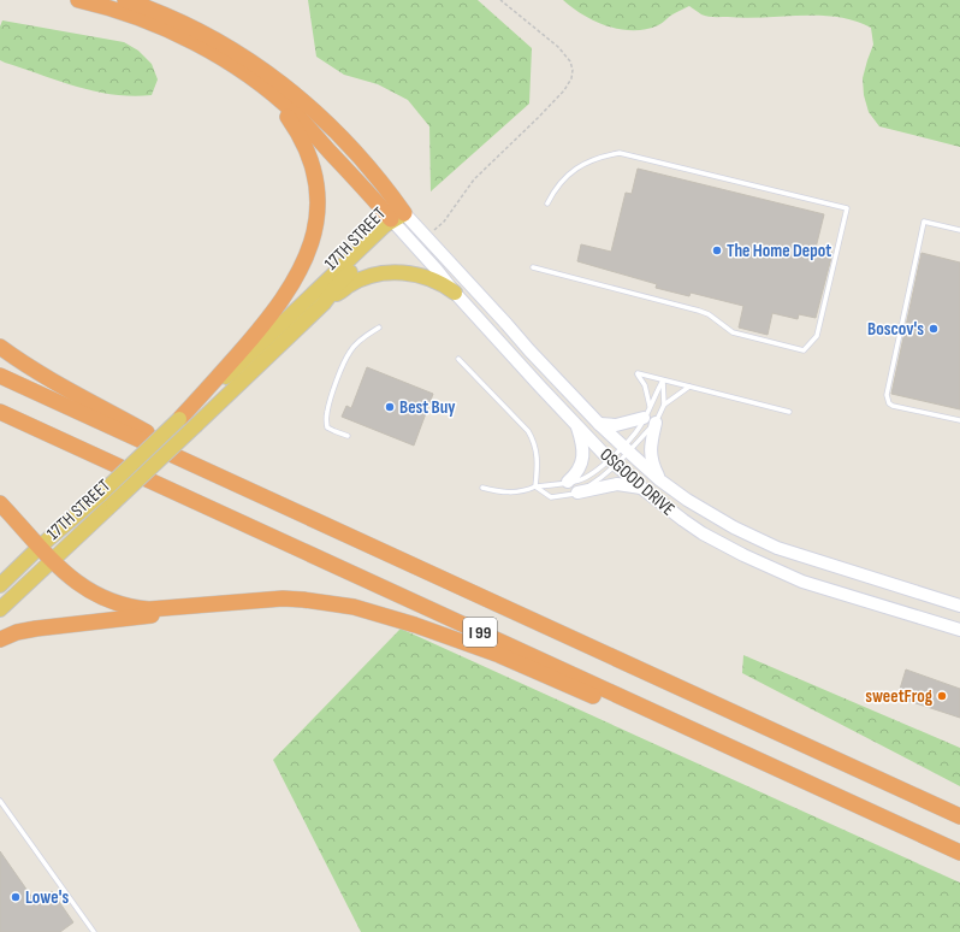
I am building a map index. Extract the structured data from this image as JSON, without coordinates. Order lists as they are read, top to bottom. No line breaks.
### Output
{"streets":{"highway":["I 99"],"main road":["17TH STREET","OSGOOD DRIVE"]},"crossings":[["17TH STREET","OSGOOD DRIVE"]],"places":["The Home Depot","Boscov's","Best Buy","sweetFrog","Lowe's"]}
